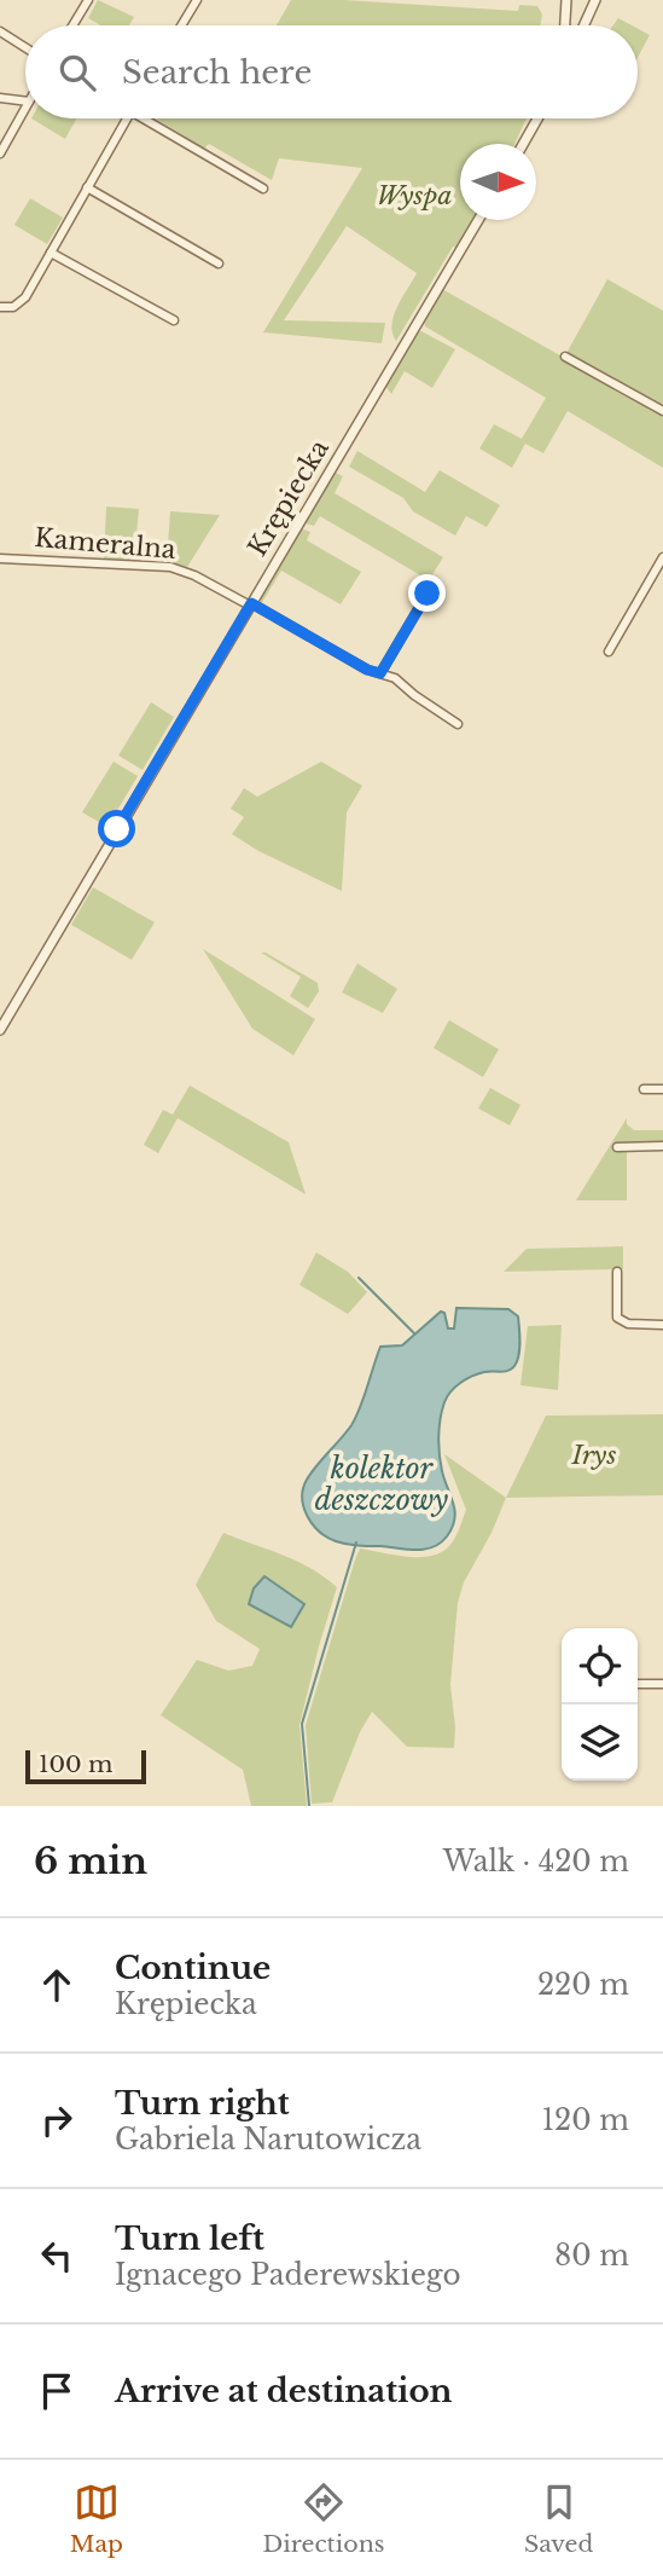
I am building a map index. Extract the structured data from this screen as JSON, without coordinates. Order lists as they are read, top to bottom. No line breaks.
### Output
{"streets":{"street":["Krępiecka","Kameralna"]},"crossings":[["Krępiecka","Kameralna"]],"water":["kolektor deszczowy"],"parks":["Wyspa","Irys"],"scale_bar":"100 m","north":"right","page":{"search":"Search here","scale":"100 m","heading":["6 min","Walk · 420 m"],"list":[["Continue","Krępiecka","220 m"],["Turn right","Gabriela Narutowicza","120 m"],["Turn left","Ignacego Paderewskiego","80 m"],"Arrive at destination"],"nav":["Map","Directions","Saved"]}}
